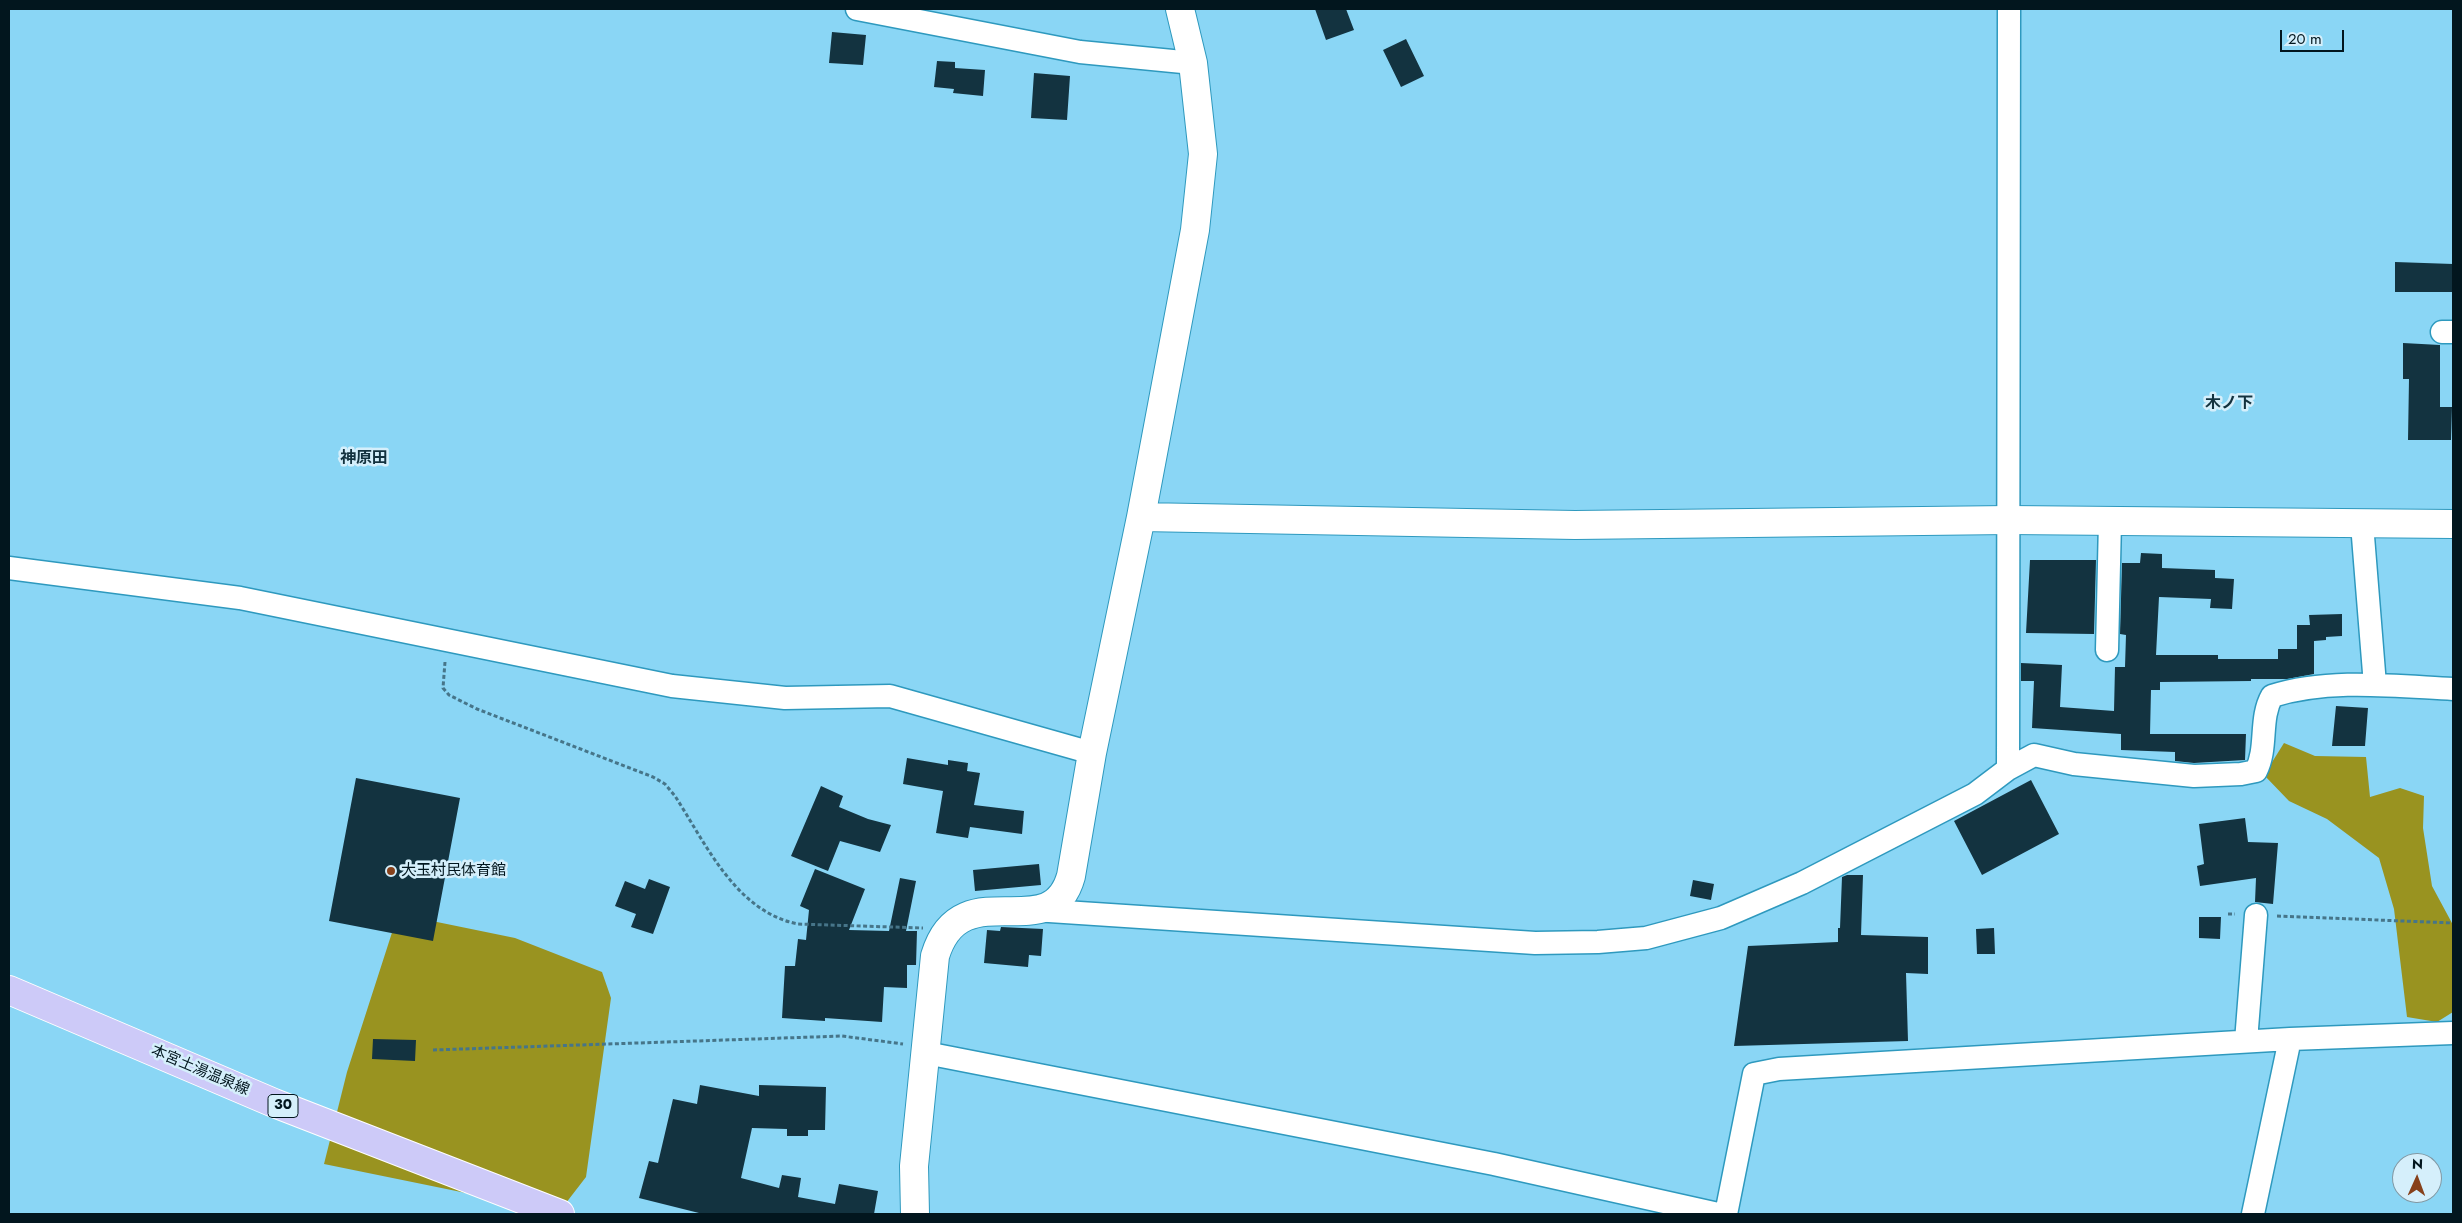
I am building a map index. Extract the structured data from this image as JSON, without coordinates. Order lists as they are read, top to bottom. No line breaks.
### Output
{"streets":{"main road":["本宮土湯温泉線","30"]},"districts":["木ノ下","神原田"],"places":["大玉村民体育館"],"scale_bar":"20 m","north":"top"}
